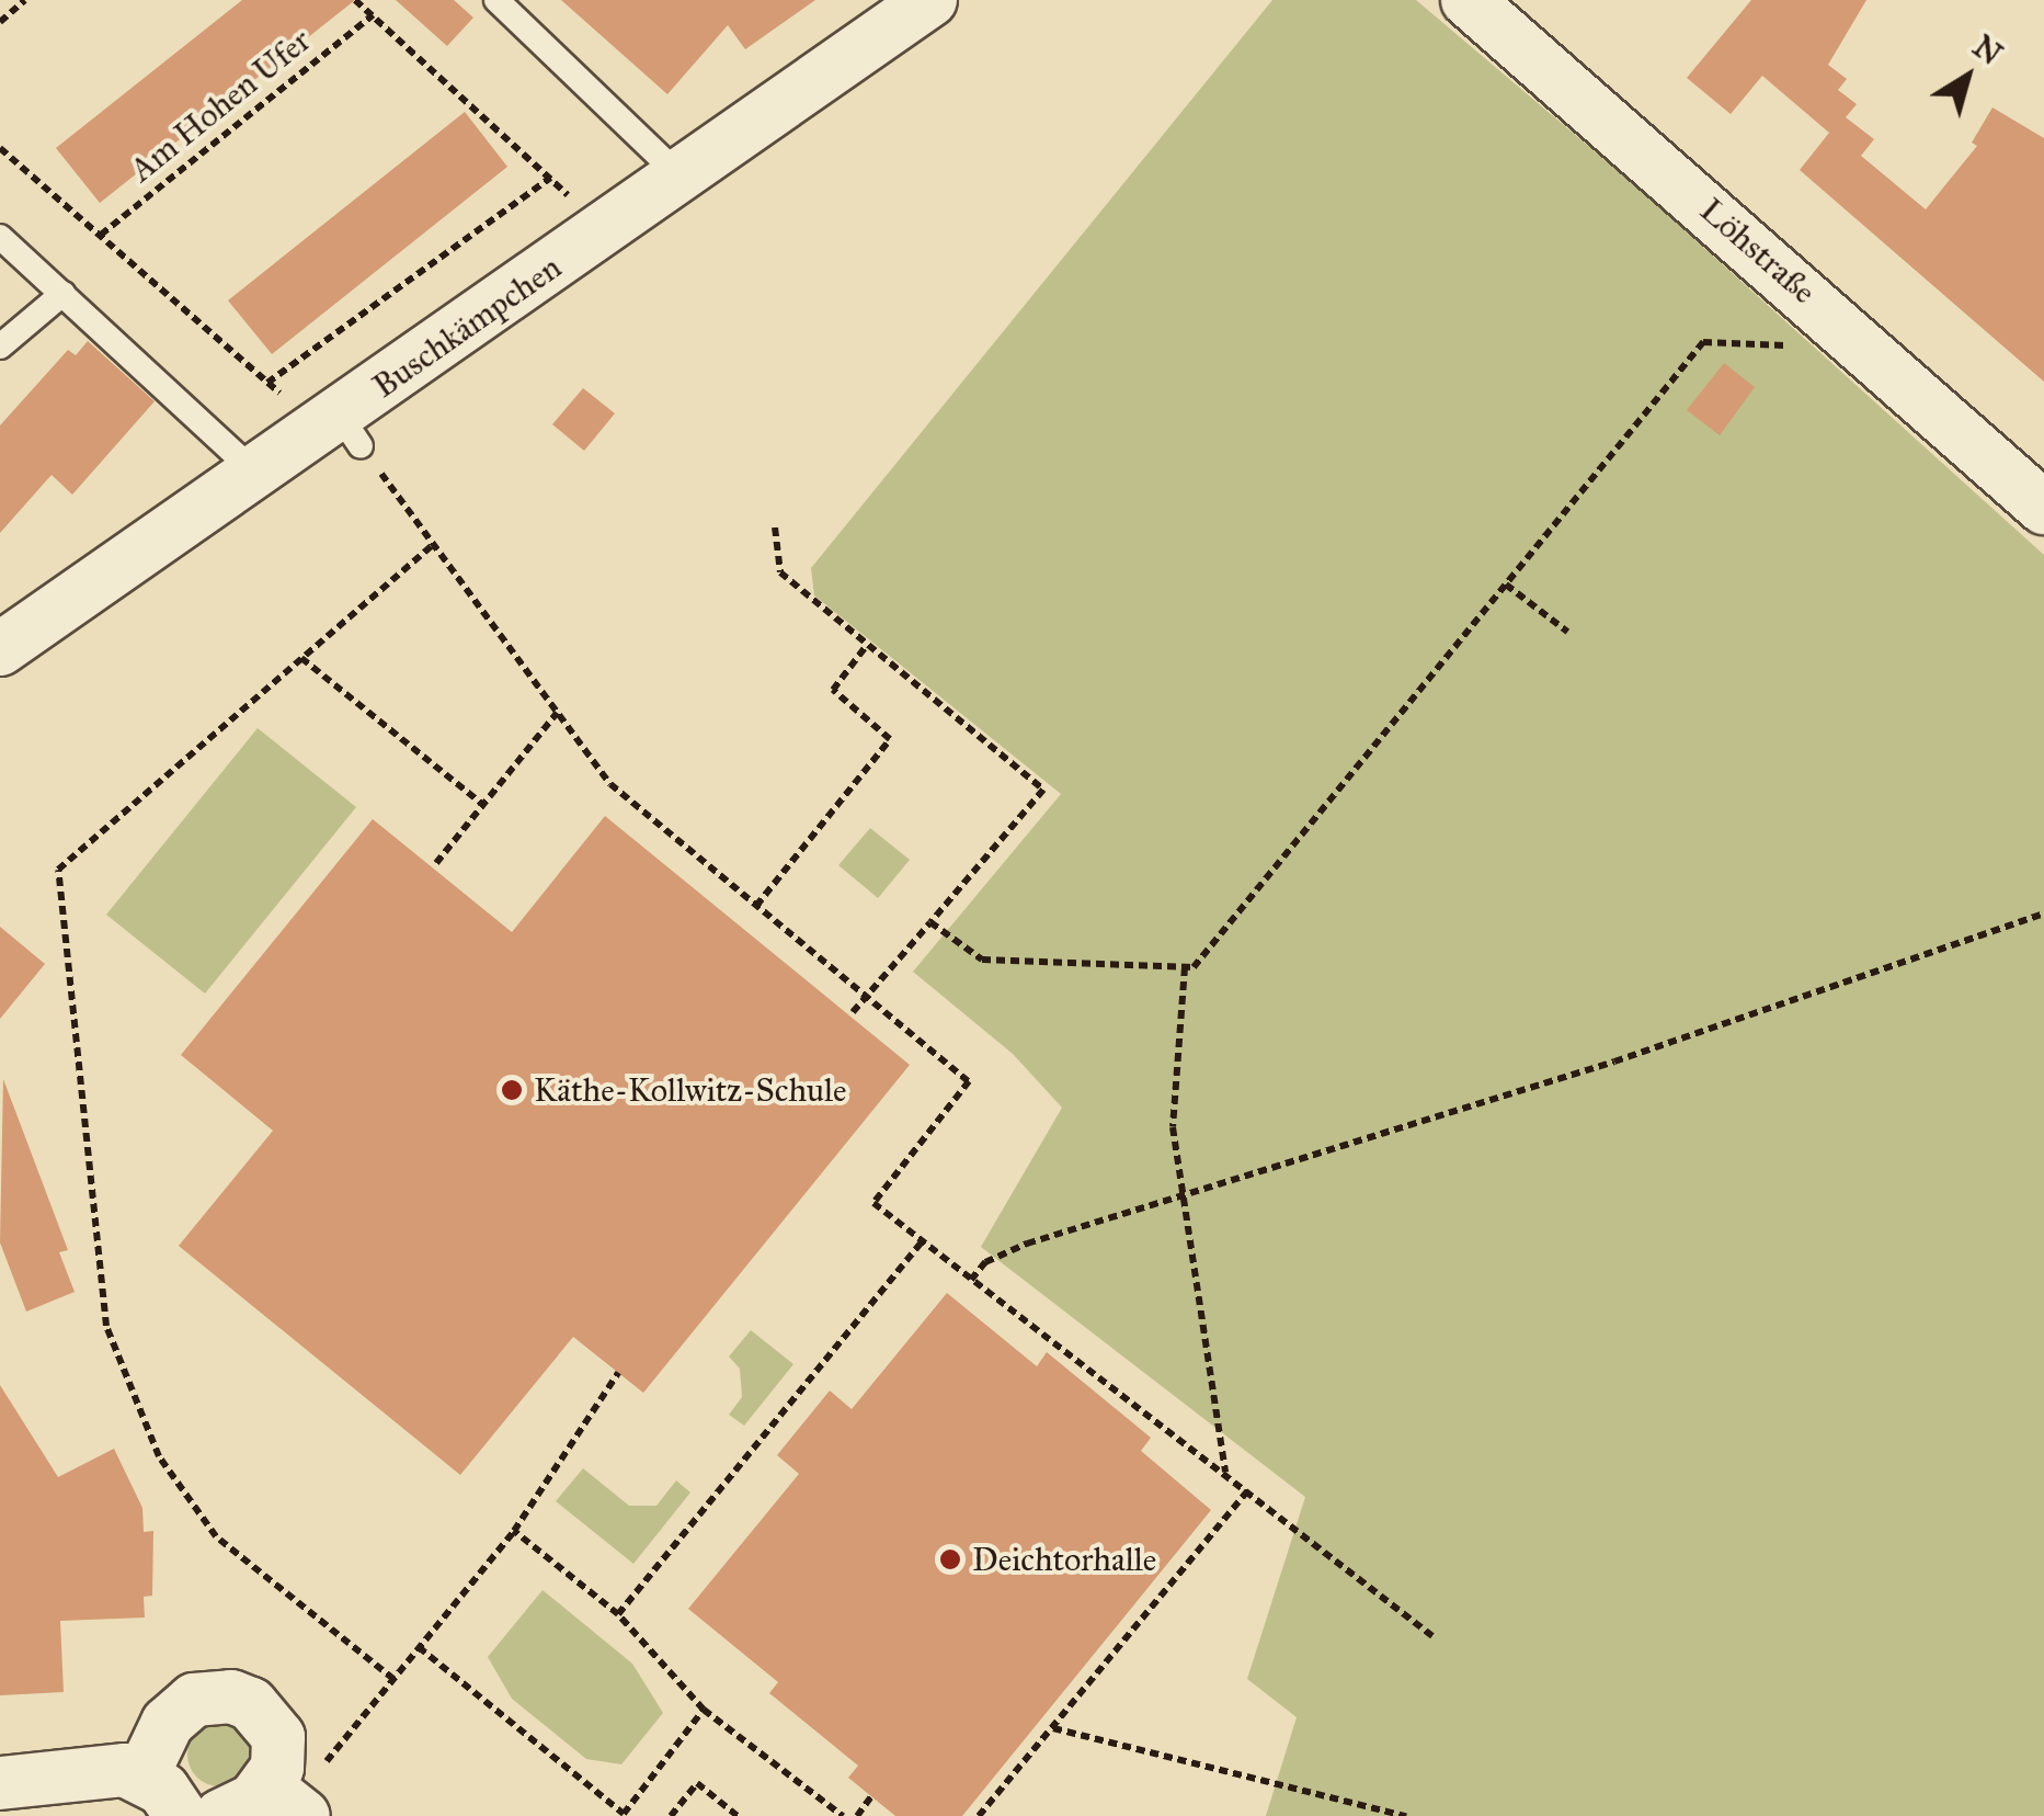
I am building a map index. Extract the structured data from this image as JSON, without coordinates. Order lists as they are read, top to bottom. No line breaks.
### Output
{"streets":{"street":["Löhstraße","Buschkämpchen"],"path":["Am Hohen Ufer"]},"places":["Käthe-Kollwitz-Schule","Deichtorhalle"],"north":"top right"}
